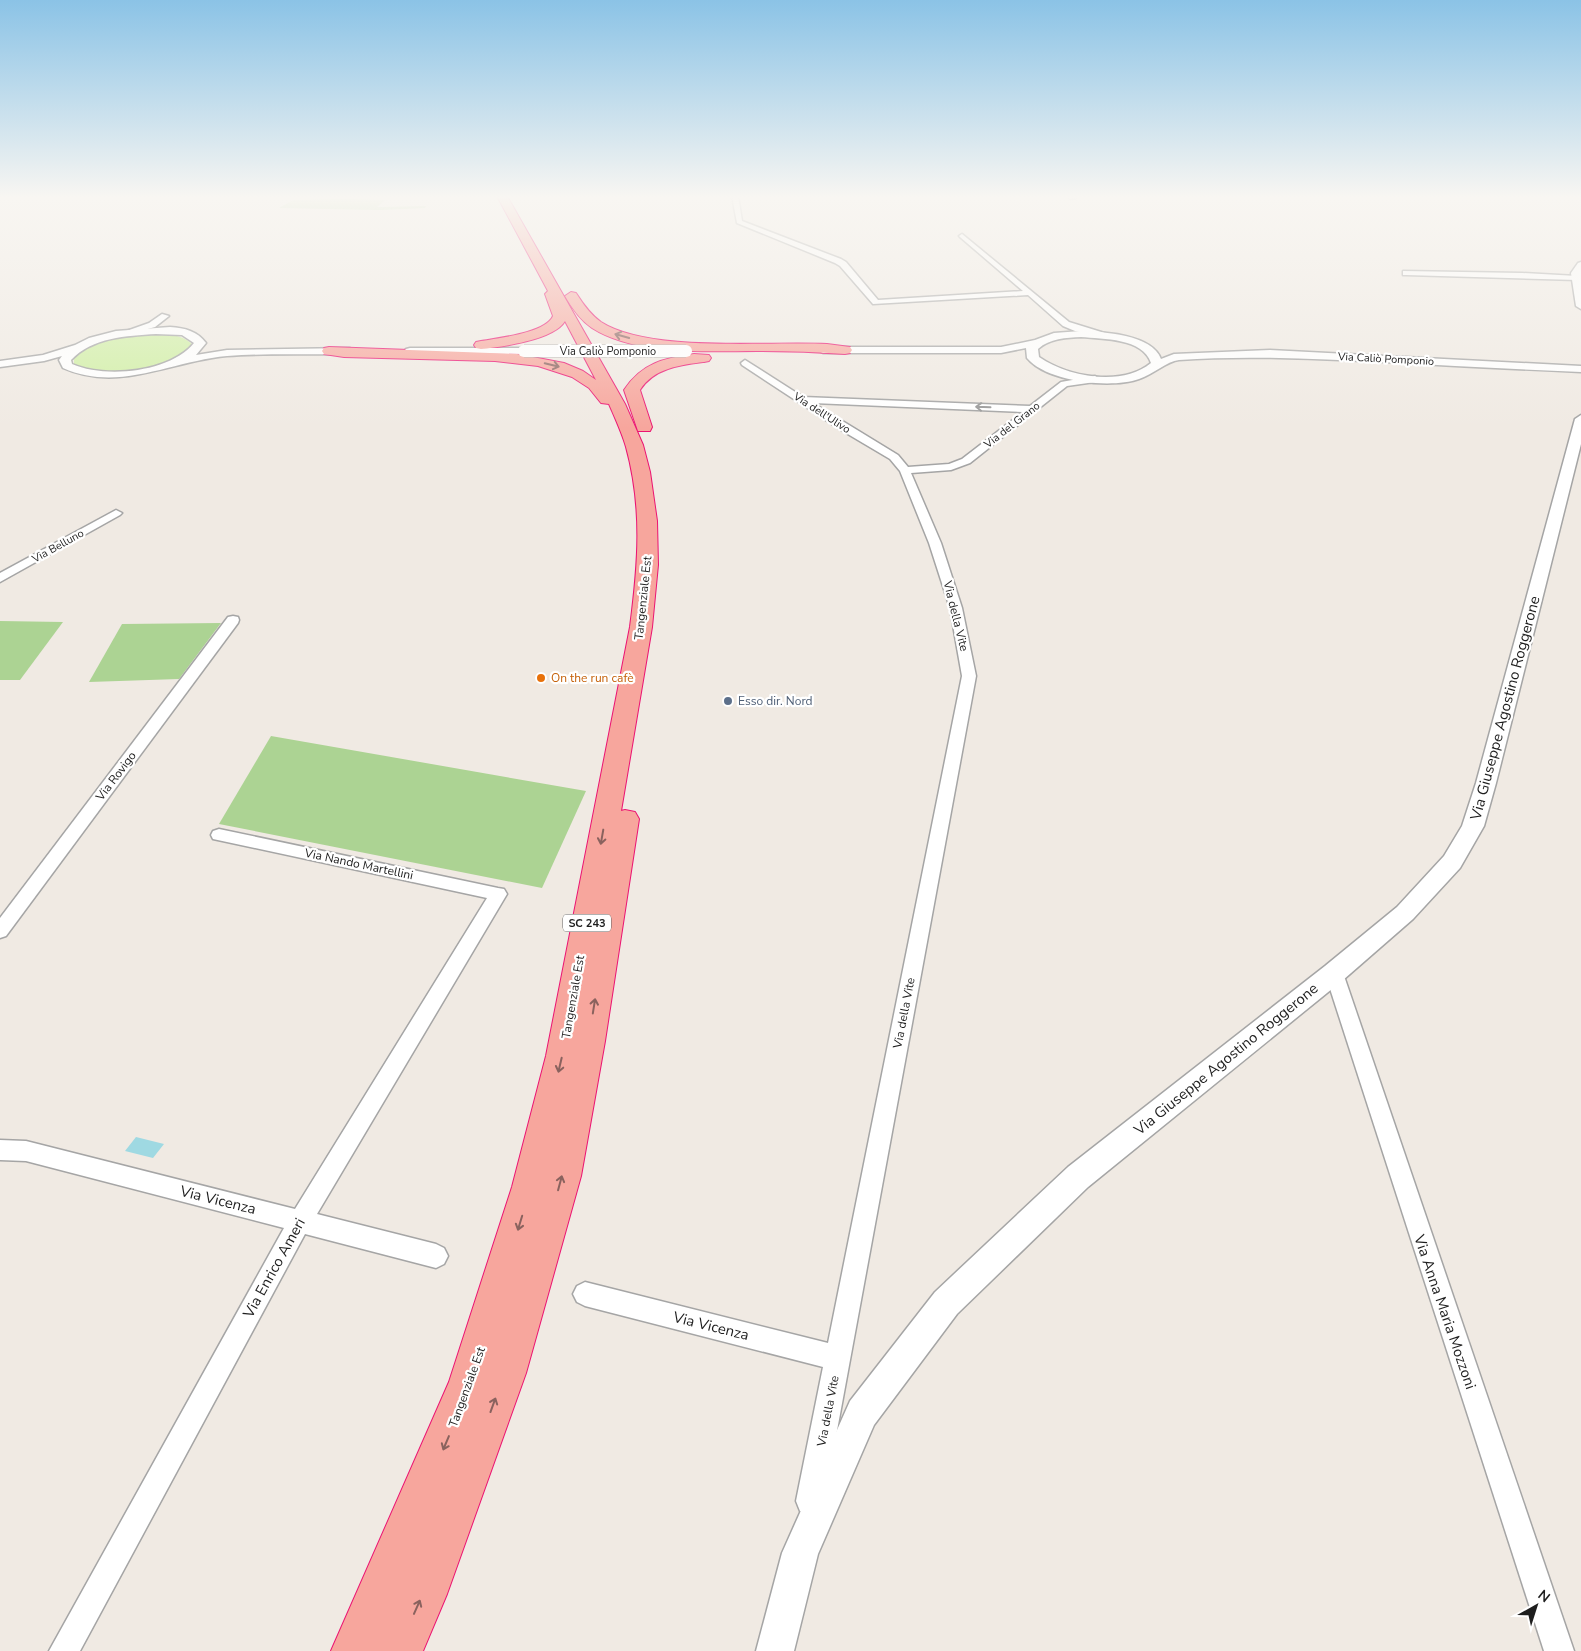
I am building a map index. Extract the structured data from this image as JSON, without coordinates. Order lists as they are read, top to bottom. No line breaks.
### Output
{"streets":{"highway":["Tangenziale Est","SC 243"],"street":["Via Caliò Pomponio","Via dell'Ulivo","Via del Grano","Via Belluno","Via della Vite","Via Giuseppe Agostino Roggerone","Via Rovigo","Via Nando Martellini","Via Vicenza","Via Enrico Ameri","Via Anna Maria Mozzoni"]},"crossings":[["Via Caliò Pomponio","Via del Grano"],["Via dell'Ulivo","Via del Grano"],["Via dell'Ulivo","Via della Vite"],["Via del Grano","Via della Vite"],["Via della Vite","Via Giuseppe Agostino Roggerone"],["Via della Vite","Via Vicenza"],["Via Giuseppe Agostino Roggerone","Via Anna Maria Mozzoni"],["Via Nando Martellini","Via Enrico Ameri"],["Via Vicenza","Via Enrico Ameri"]],"places":["On the run cafè","Esso dir. Nord"],"north":"top right"}
